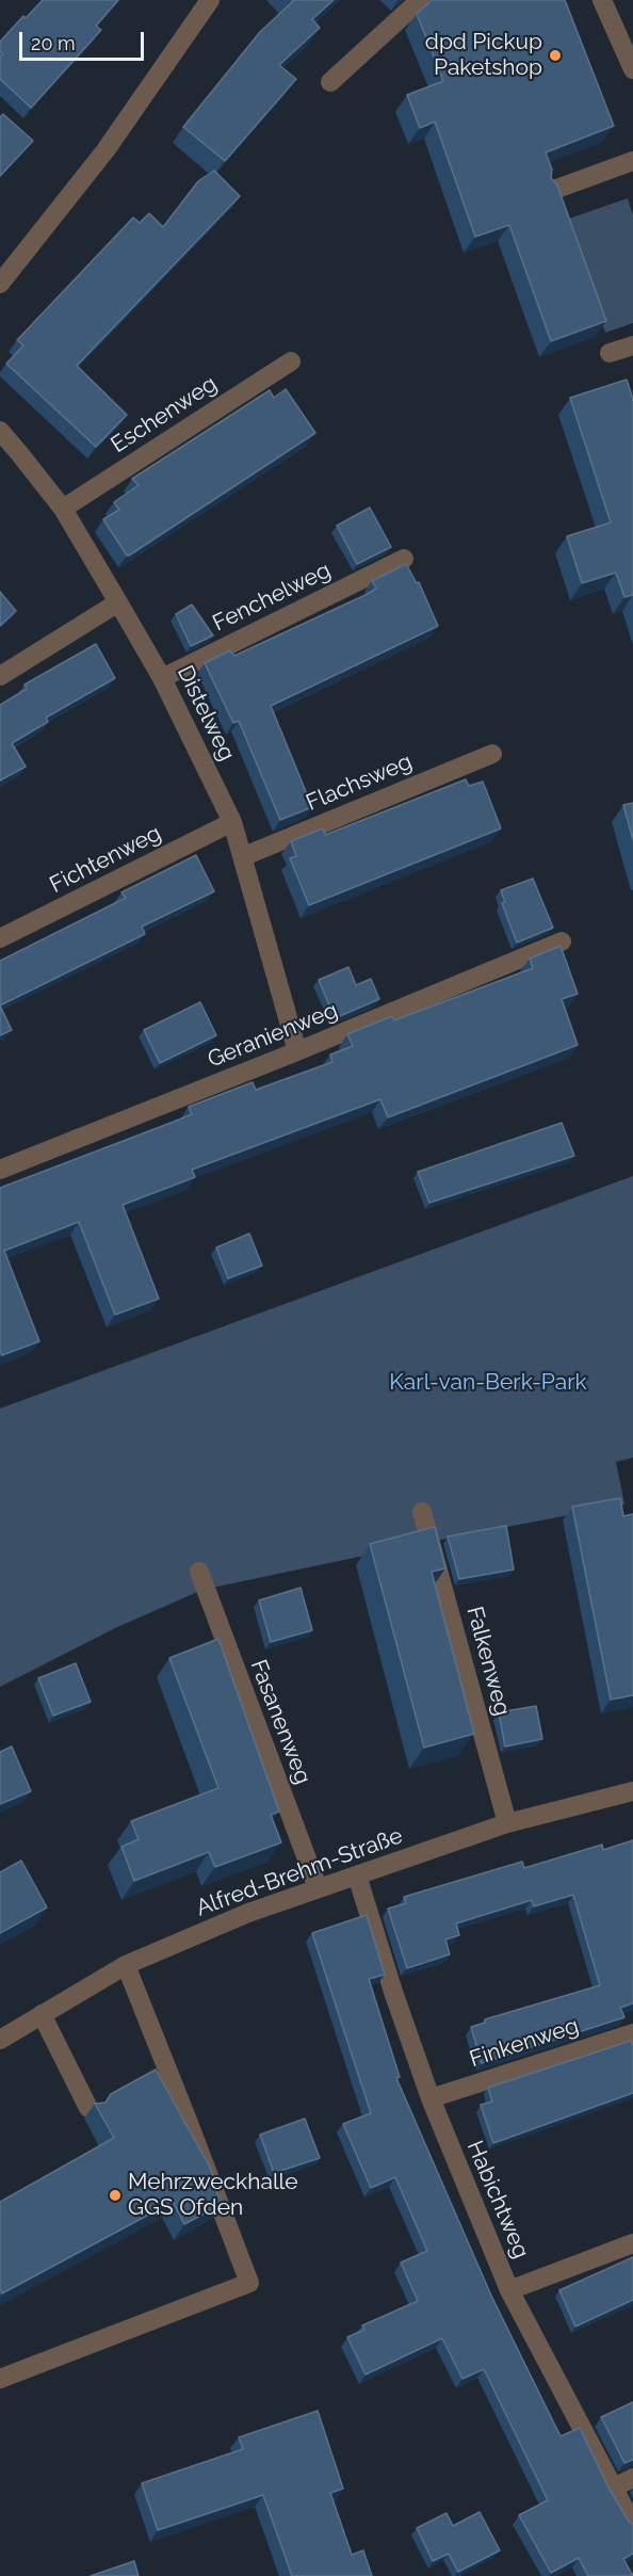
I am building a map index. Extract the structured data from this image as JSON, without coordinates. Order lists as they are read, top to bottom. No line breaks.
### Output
{"streets":{"street":["Eschenweg","Fenchelweg","Distelweg","Flachsweg","Fichtenweg","Geranienweg","Falkenweg","Fasanenweg","Alfred-Brehm-Straße","Finkenweg","Habichtweg"]},"crossings":[["Eschenweg","Distelweg"],["Fenchelweg","Distelweg"],["Distelweg","Flachsweg"],["Distelweg","Fichtenweg"],["Distelweg","Geranienweg"],["Falkenweg","Alfred-Brehm-Straße"],["Fasanenweg","Alfred-Brehm-Straße"],["Alfred-Brehm-Straße","Habichtweg"],["Finkenweg","Habichtweg"]],"parks":["Karl-van-Berk-Park"],"places":["dpd Pickup Paketshop","Mehrzweckhalle GGS Ofden"],"scale_bar":"20 m"}
